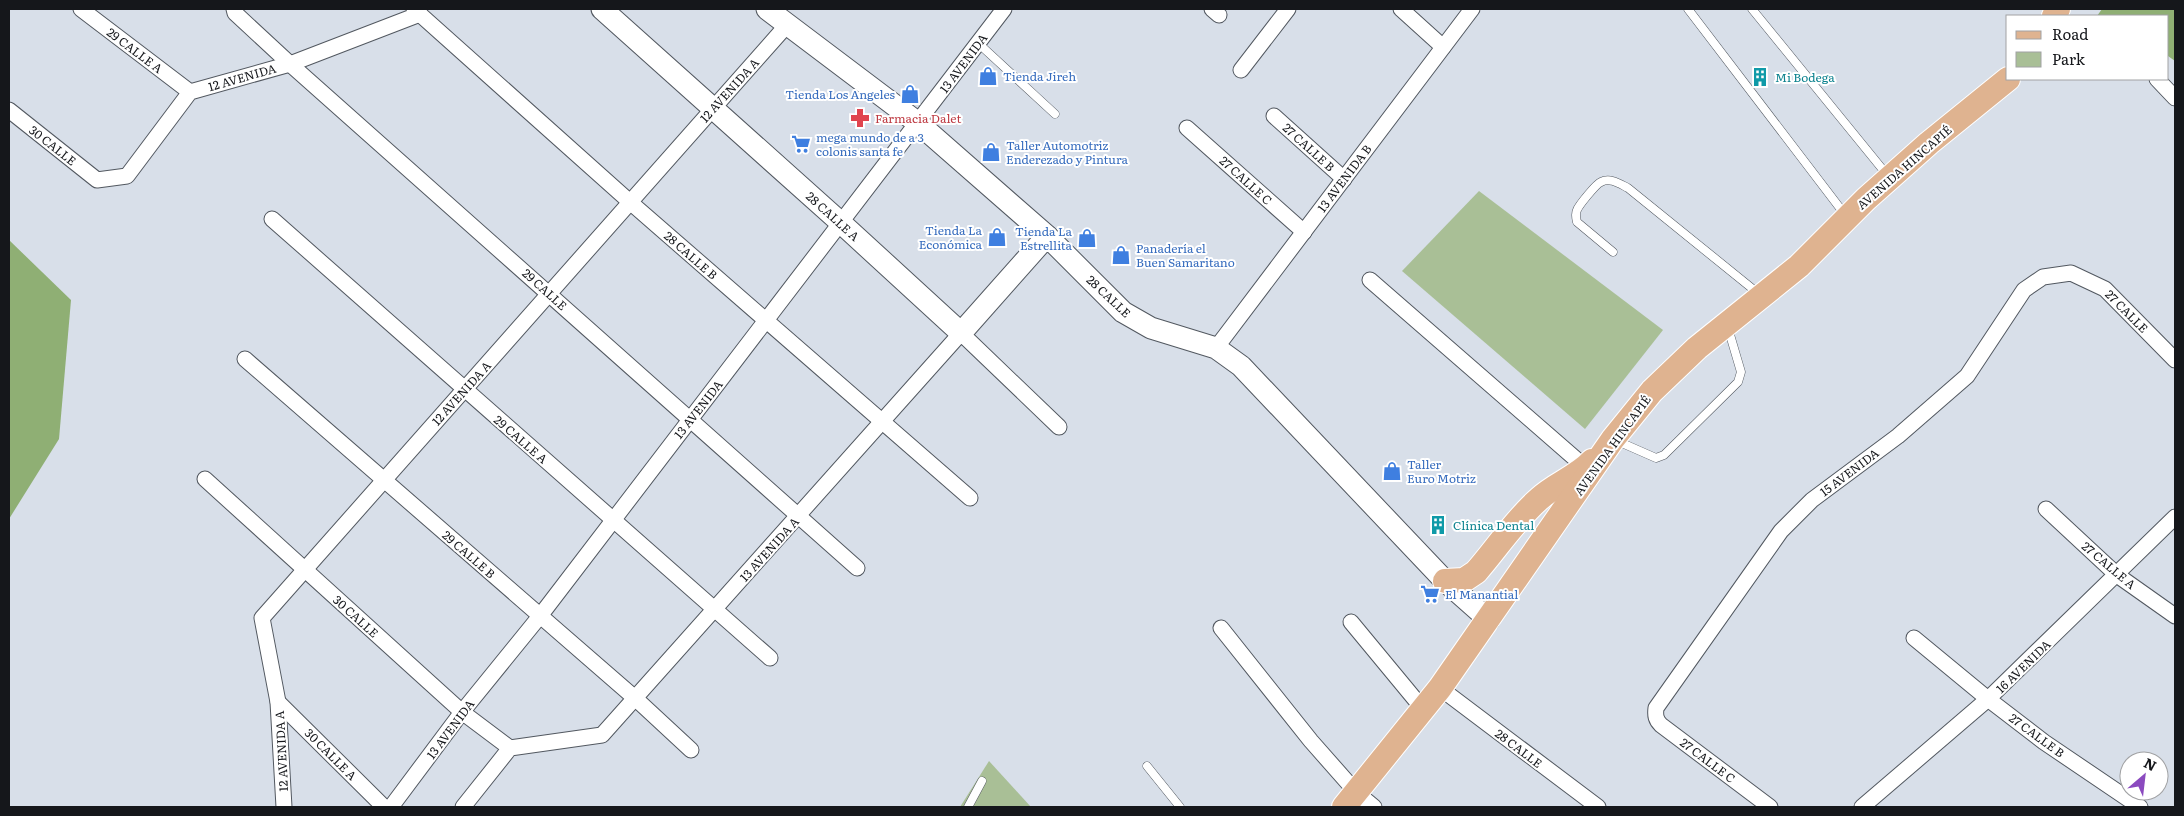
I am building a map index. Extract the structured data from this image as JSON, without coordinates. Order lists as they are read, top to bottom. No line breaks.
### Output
{"streets":{"main road":["AVENIDA HINCAPIÉ","28 CALLE A","28 CALLE","13 AVENIDA A"],"street":["29 CALLE A","13 AVENIDA","12 AVENIDA","12 AVENIDA A","30 CALLE","27 CALLE B","13 AVENIDA B","27 CALLE C","28 CALLE B","29 CALLE","27 CALLE","15 AVENIDA","29 CALLE B","27 CALLE A","16 AVENIDA","30 CALLE A"]},"crossings":[["29 CALLE A","13 AVENIDA"],["29 CALLE A","12 AVENIDA"],["29 CALLE A","12 AVENIDA A"],["29 CALLE A","30 CALLE"],["29 CALLE A","13 AVENIDA A"],["13 AVENIDA","30 CALLE"],["13 AVENIDA","28 CALLE A"],["13 AVENIDA","28 CALLE B"],["13 AVENIDA","29 CALLE"],["13 AVENIDA","28 CALLE"],["13 AVENIDA","29 CALLE B"],["12 AVENIDA","30 CALLE"],["12 AVENIDA","28 CALLE B"],["12 AVENIDA","29 CALLE"],["12 AVENIDA A","30 CALLE"],["12 AVENIDA A","28 CALLE A"],["12 AVENIDA A","28 CALLE B"],["12 AVENIDA A","29 CALLE"],["12 AVENIDA A","28 CALLE"],["12 AVENIDA A","29 CALLE B"],["12 AVENIDA A","30 CALLE A"],["30 CALLE","13 AVENIDA A"],["27 CALLE B","13 AVENIDA B"],["27 CALLE B","16 AVENIDA"],["AVENIDA HINCAPIÉ","28 CALLE"],["13 AVENIDA B","27 CALLE C"],["13 AVENIDA B","28 CALLE"],["27 CALLE C","15 AVENIDA"],["28 CALLE A","13 AVENIDA A"],["28 CALLE B","13 AVENIDA A"],["29 CALLE","13 AVENIDA A"],["28 CALLE","13 AVENIDA A"],["27 CALLE","15 AVENIDA"],["13 AVENIDA A","29 CALLE B"],["27 CALLE A","16 AVENIDA"]],"places":{"shop":["Tienda Jireh","Tienda Los Angeles","Taller Automotriz Enderezado y Pintura","Tienda La Económica","Tienda La Estrellita","Panadería el Buen Samaritano","Taller Euro Motriz"],"building":["Mi Bodega","Clínica Dental"],"pharmacy":["Farmacia Dalet"],"supermarket":["mega mundo de a 3 colonis santa fe","El Manantial"]},"legend":["Road","Park"],"north":"top right"}
